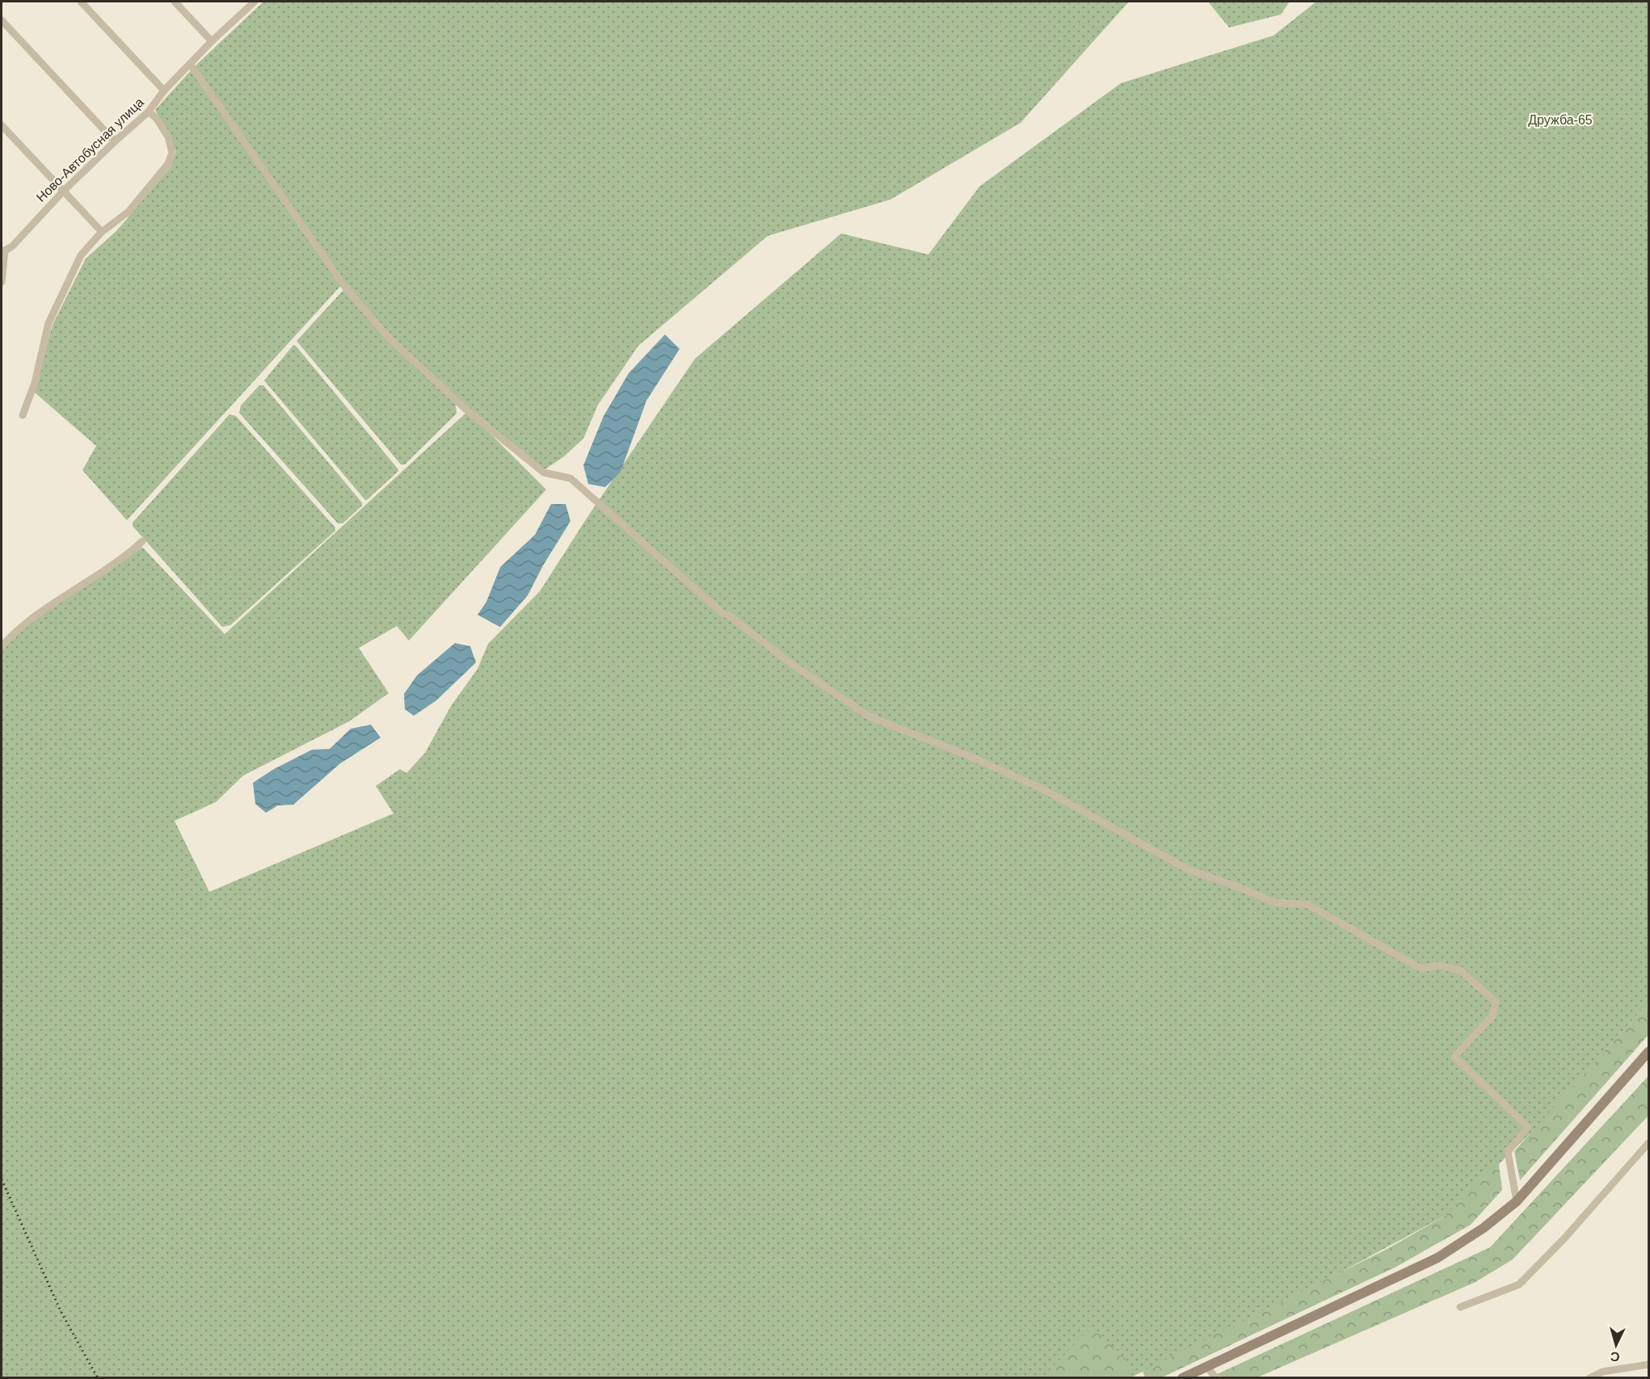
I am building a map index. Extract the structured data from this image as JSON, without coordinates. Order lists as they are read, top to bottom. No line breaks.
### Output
{"streets":{"street":["Ново-Автобусная улица"]},"parks":["Дружба-65"],"north":"bottom"}
